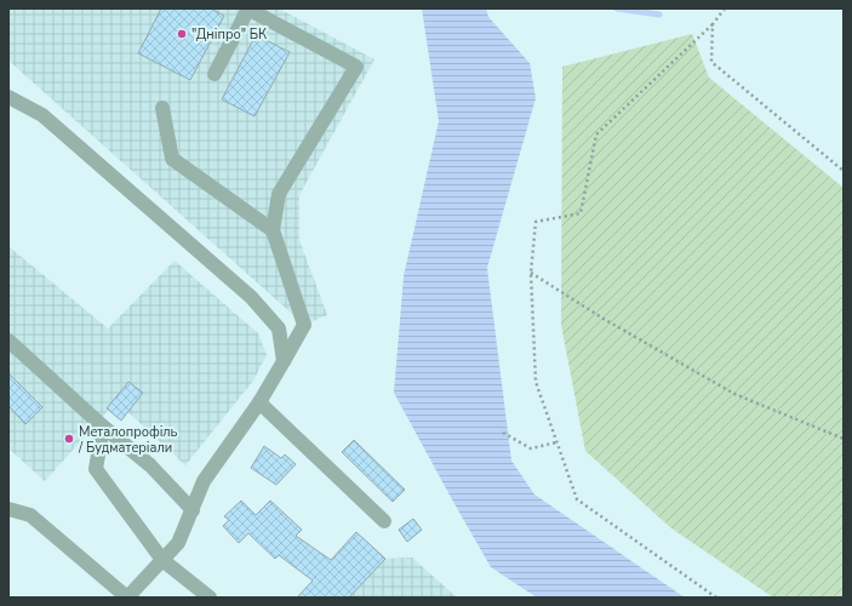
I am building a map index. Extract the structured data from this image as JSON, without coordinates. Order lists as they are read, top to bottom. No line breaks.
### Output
{"places":["\"Дніпро\" БК","Металопрофіль / Будматеріали"]}
